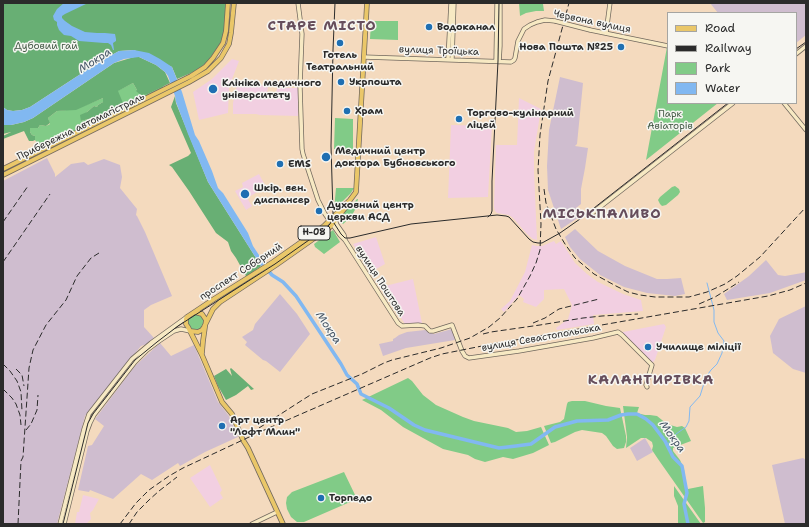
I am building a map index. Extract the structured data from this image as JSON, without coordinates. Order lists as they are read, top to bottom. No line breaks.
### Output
{"streets":{"main road":["Прибережна автомагістраль","Н-08","проспект Соборний"],"street":["Червона вулиця","вулиця Троїцька","вулиця Поштова","вулиця Севастопольська"]},"crossings":[["Червона вулиця","вулиця Троїцька"],["вулиця Троїцька","проспект Соборний"],["Н-08","проспект Соборний"],["проспект Соборний","вулиця Поштова"],["вулиця Поштова","вулиця Севастопольська"]],"districts":["СТАРЕ МІСТО","МІСЬКПАЛИВО","КАЛАНТИРІВКА"],"water":["Мокра"],"parks":["Дубовий гай","Парк Авіаторів"],"places":["Водоканал","Готель Театральний","Нова Пошта №25","Укрпошта","Клініка медичного університету","Храм","Торгово-кулінарний ліцей","Медичний центр доктора Бубновського","EMS","Шкір. вен. диспансер","Духовний центр церкви АСД","Училище міліції","Арт центр \"Лофт Млин\"","Торпедо"],"legend":["Road","Railway","Park","Water"]}
